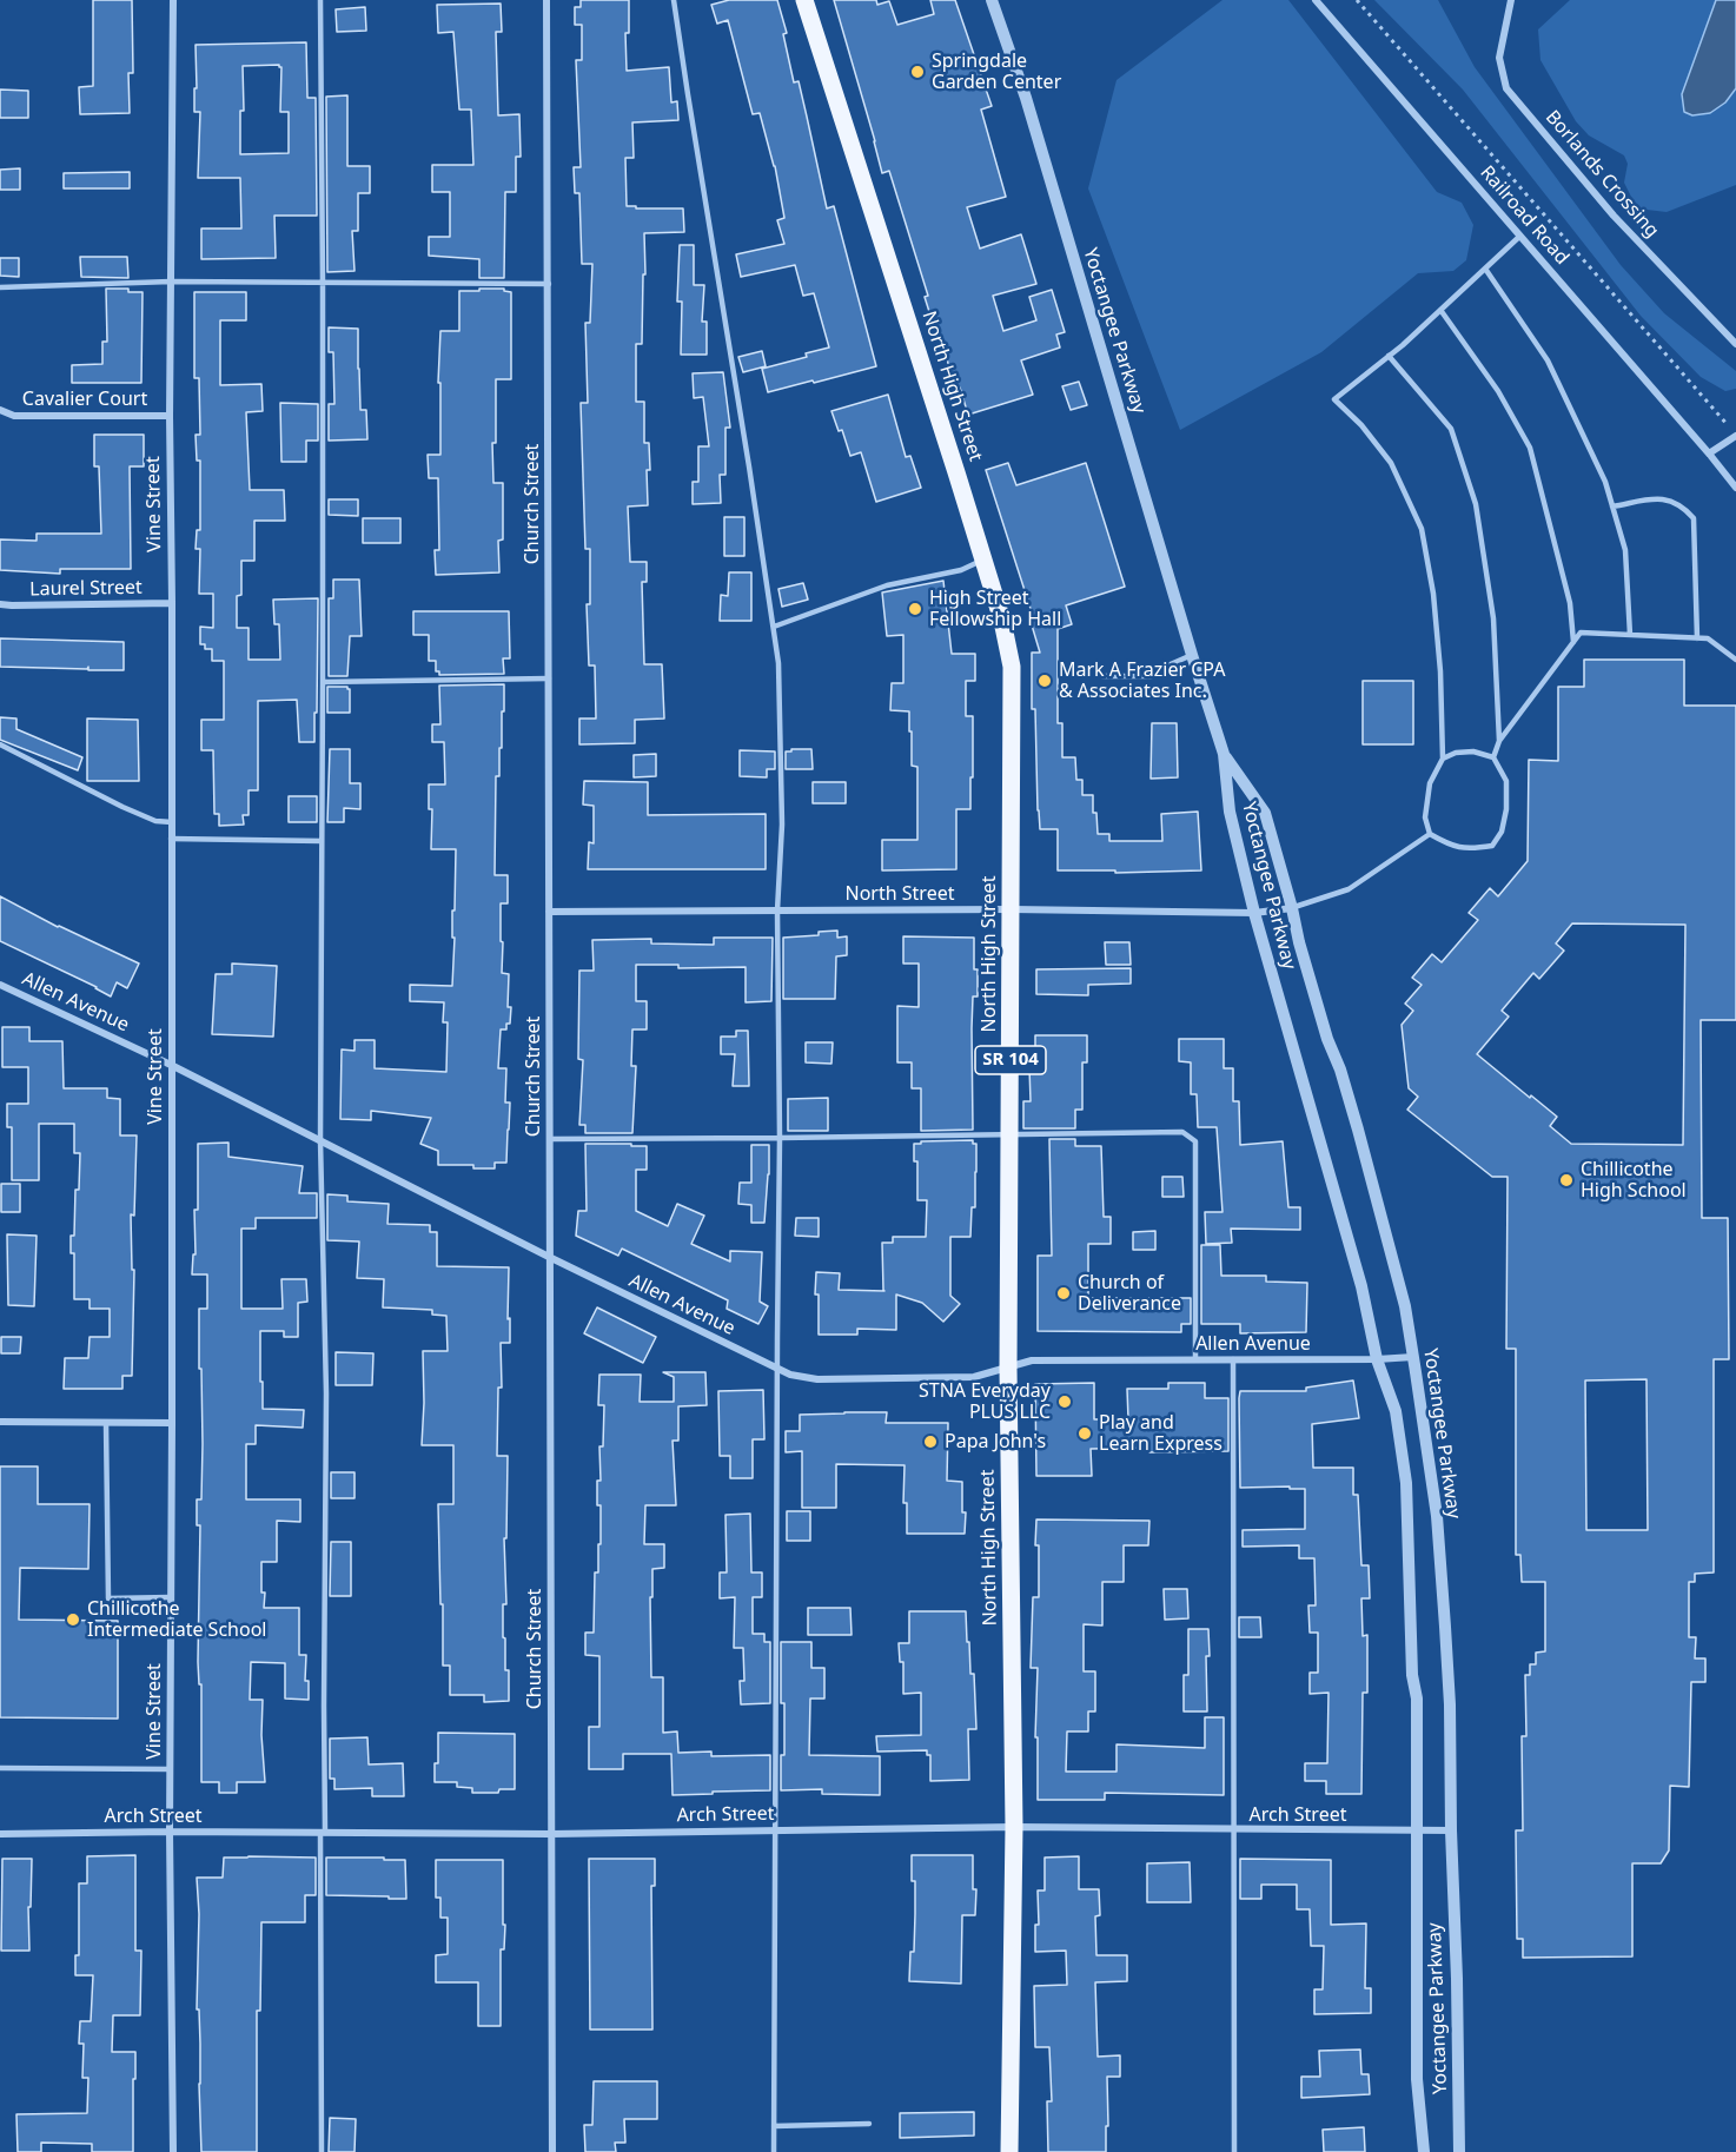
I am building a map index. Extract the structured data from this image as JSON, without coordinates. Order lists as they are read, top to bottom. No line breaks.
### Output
{"streets":{"main road":["North High Street","SR 104"],"street":["Borlands Crossing","Railroad Road","Yoctangee Parkway","Cavalier Court","Vine Street","Church Street","Laurel Street","North Street","Allen Avenue","Arch Street"]},"crossings":[["Yoctangee Parkway","North Street"],["Yoctangee Parkway","Allen Avenue"],["Yoctangee Parkway","Arch Street"],["North High Street","North Street"],["North High Street","Allen Avenue"],["North High Street","Arch Street"],["Cavalier Court","Vine Street"],["Vine Street","Laurel Street"],["Vine Street","Allen Avenue"],["Vine Street","Arch Street"],["Church Street","North Street"],["Church Street","Allen Avenue"],["Church Street","Arch Street"]],"places":["Springdale Garden Center","High Street Fellowship Hall","Mark A Frazier CPA & Associates Inc.","Chillicothe High School","Church of Deliverance","STNA Everyday PLUS LLC","Play and Learn Express","Papa John's","Chillicothe Intermediate School"]}
